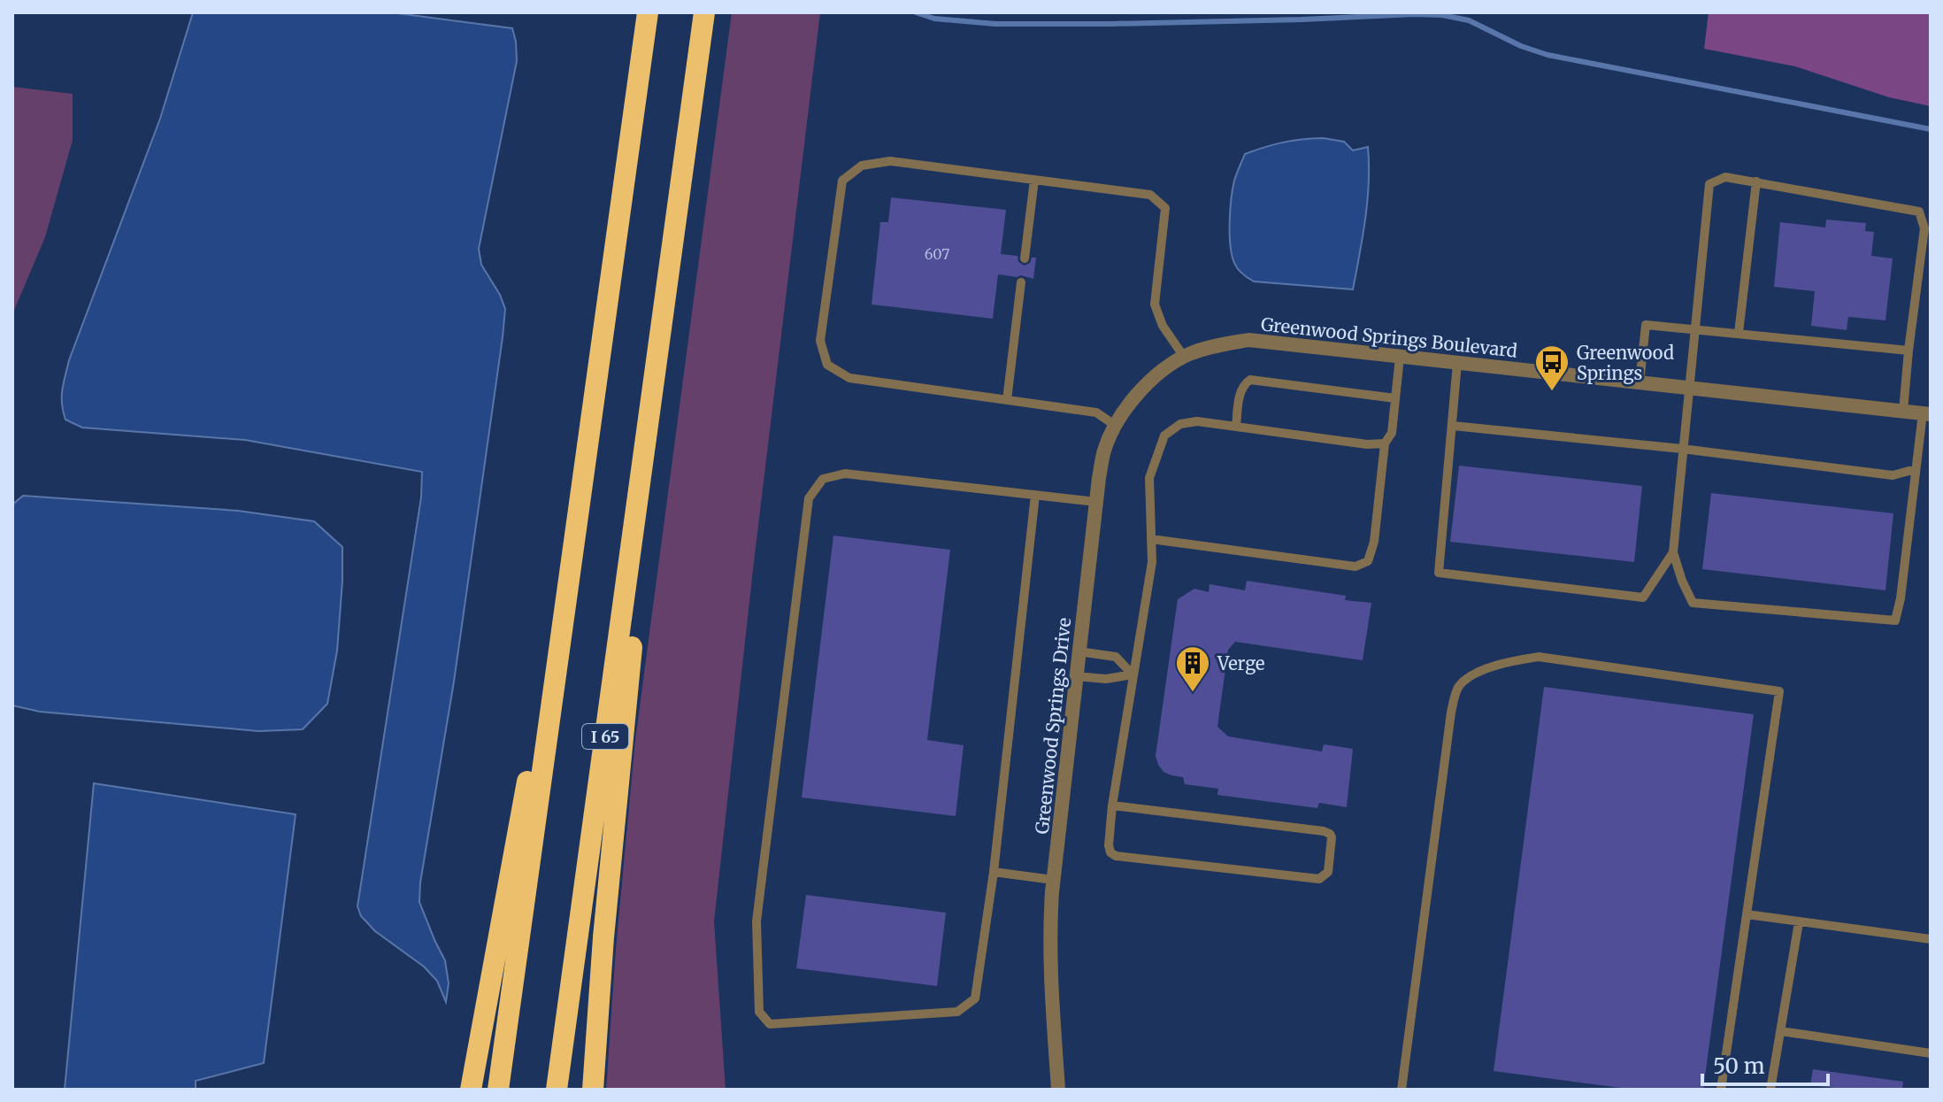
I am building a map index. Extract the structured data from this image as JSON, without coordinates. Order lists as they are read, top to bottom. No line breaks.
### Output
{"streets":{"highway":["I 65"],"street":["Greenwood Springs Boulevard","Greenwood Springs Drive"]},"crossings":[["Greenwood Springs Boulevard","Greenwood Springs Drive"]],"places":{"bus stop":["Greenwood Springs"],"building":["Verge"]},"house_numbers":["607"],"scale_bar":"50 m"}
